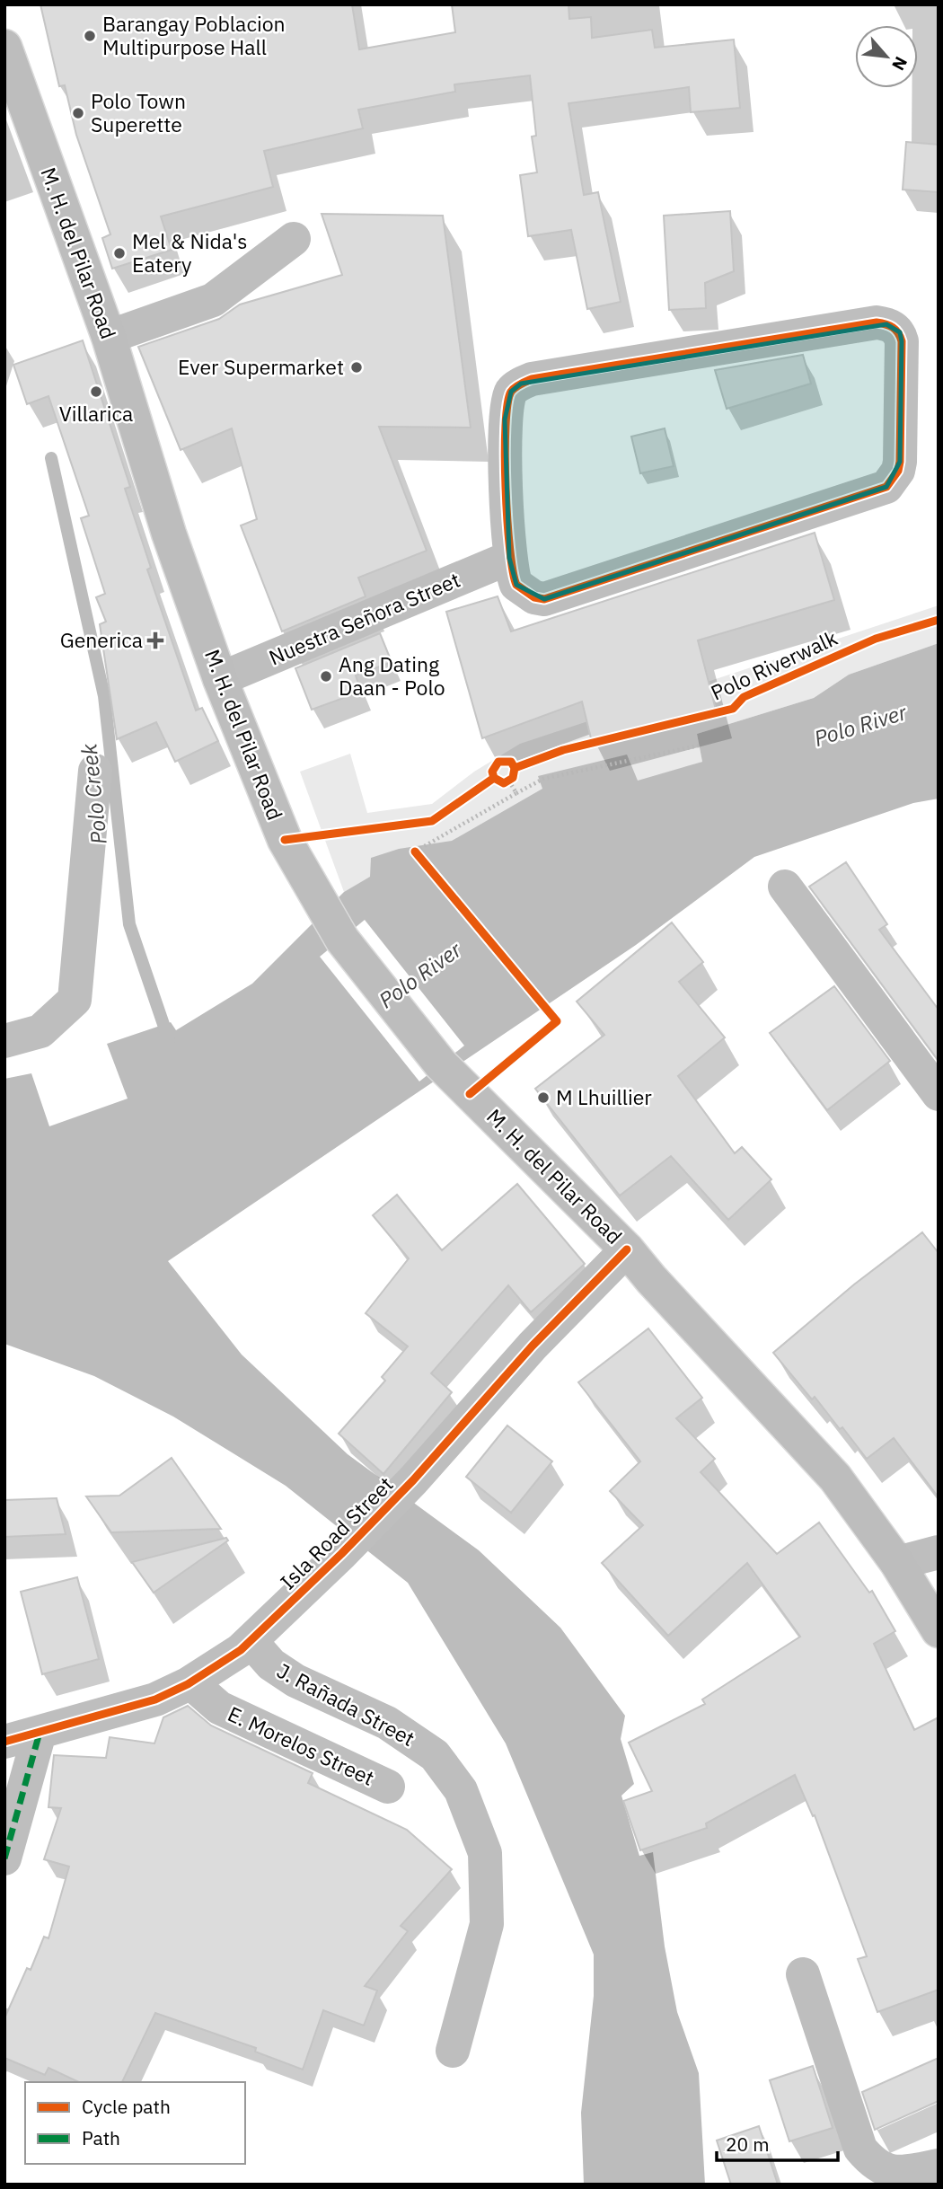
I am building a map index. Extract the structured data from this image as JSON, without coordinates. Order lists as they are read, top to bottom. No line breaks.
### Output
{"streets":{"main road":["M. H. del Pilar Road"],"street":["Nuestra Señora Street","Isla Road Street","J. Rañada Street","E. Morelos Street"],"cycle path":["Polo Riverwalk"]},"crossings":[["M. H. del Pilar Road","Nuestra Señora Street"],["M. H. del Pilar Road","Polo Riverwalk"],["M. H. del Pilar Road","Isla Road Street"],["Isla Road Street","J. Rañada Street"],["Isla Road Street","E. Morelos Street"]],"water":["Polo River","Polo Creek"],"places":{"other":["Barangay Poblacion Multipurpose Hall","Polo Town Superette","Mel & Nida's Eatery","Ever Supermarket","Villarica","Ang Dating Daan - Polo","M Lhuillier"],"health":["Generica"]},"legend":["Cycle path","Path"],"scale_bar":"20 m","north":"bottom right"}
